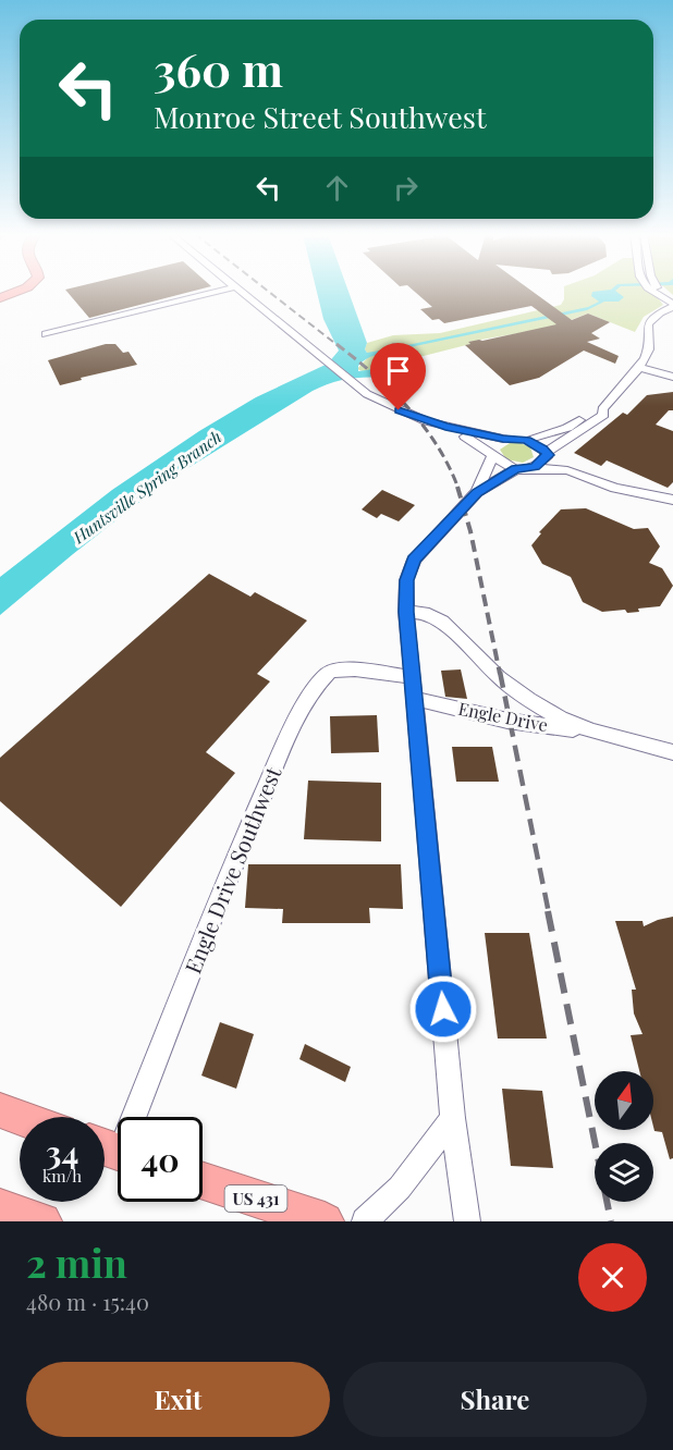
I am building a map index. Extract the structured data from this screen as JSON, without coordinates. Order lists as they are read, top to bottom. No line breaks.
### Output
{"streets":{"highway":["US 431"],"street":["Engle Drive","Engle Drive Southwest"]},"crossings":[["Engle Drive","Engle Drive Southwest"]],"water":["Huntsville Spring Branch"],"north":"top","page":{"turn":["360 m","Monroe Street Southwest"],"speed":"34 km/h","limit":"40","heading":["2 min","480 m · 15:40"],"buttons":["Exit","Share"]}}
